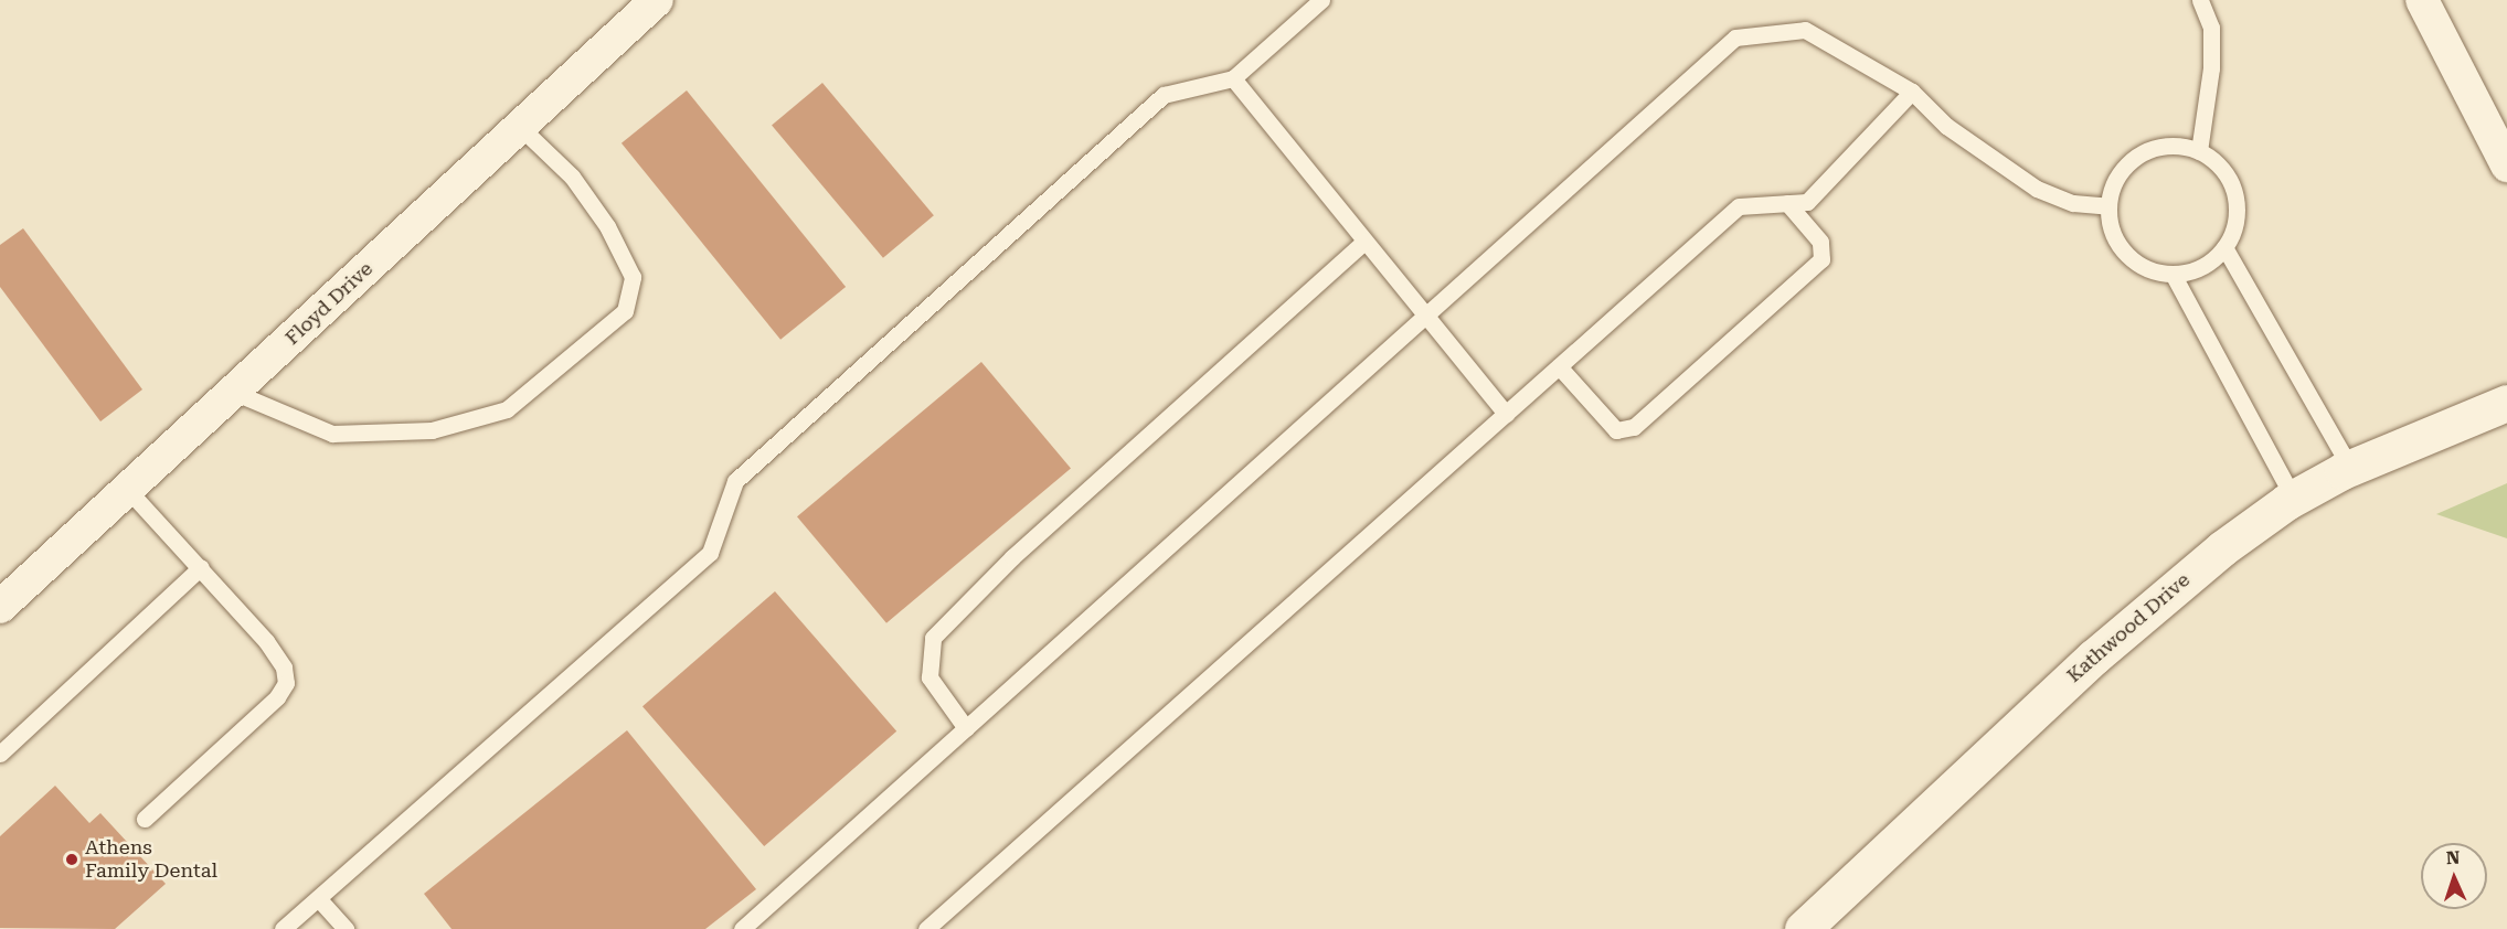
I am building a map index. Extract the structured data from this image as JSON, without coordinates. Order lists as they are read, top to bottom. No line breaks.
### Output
{"streets":{"street":["Floyd Drive","Kathwood Drive"]},"places":["Athens Family Dental"],"north":"top"}
